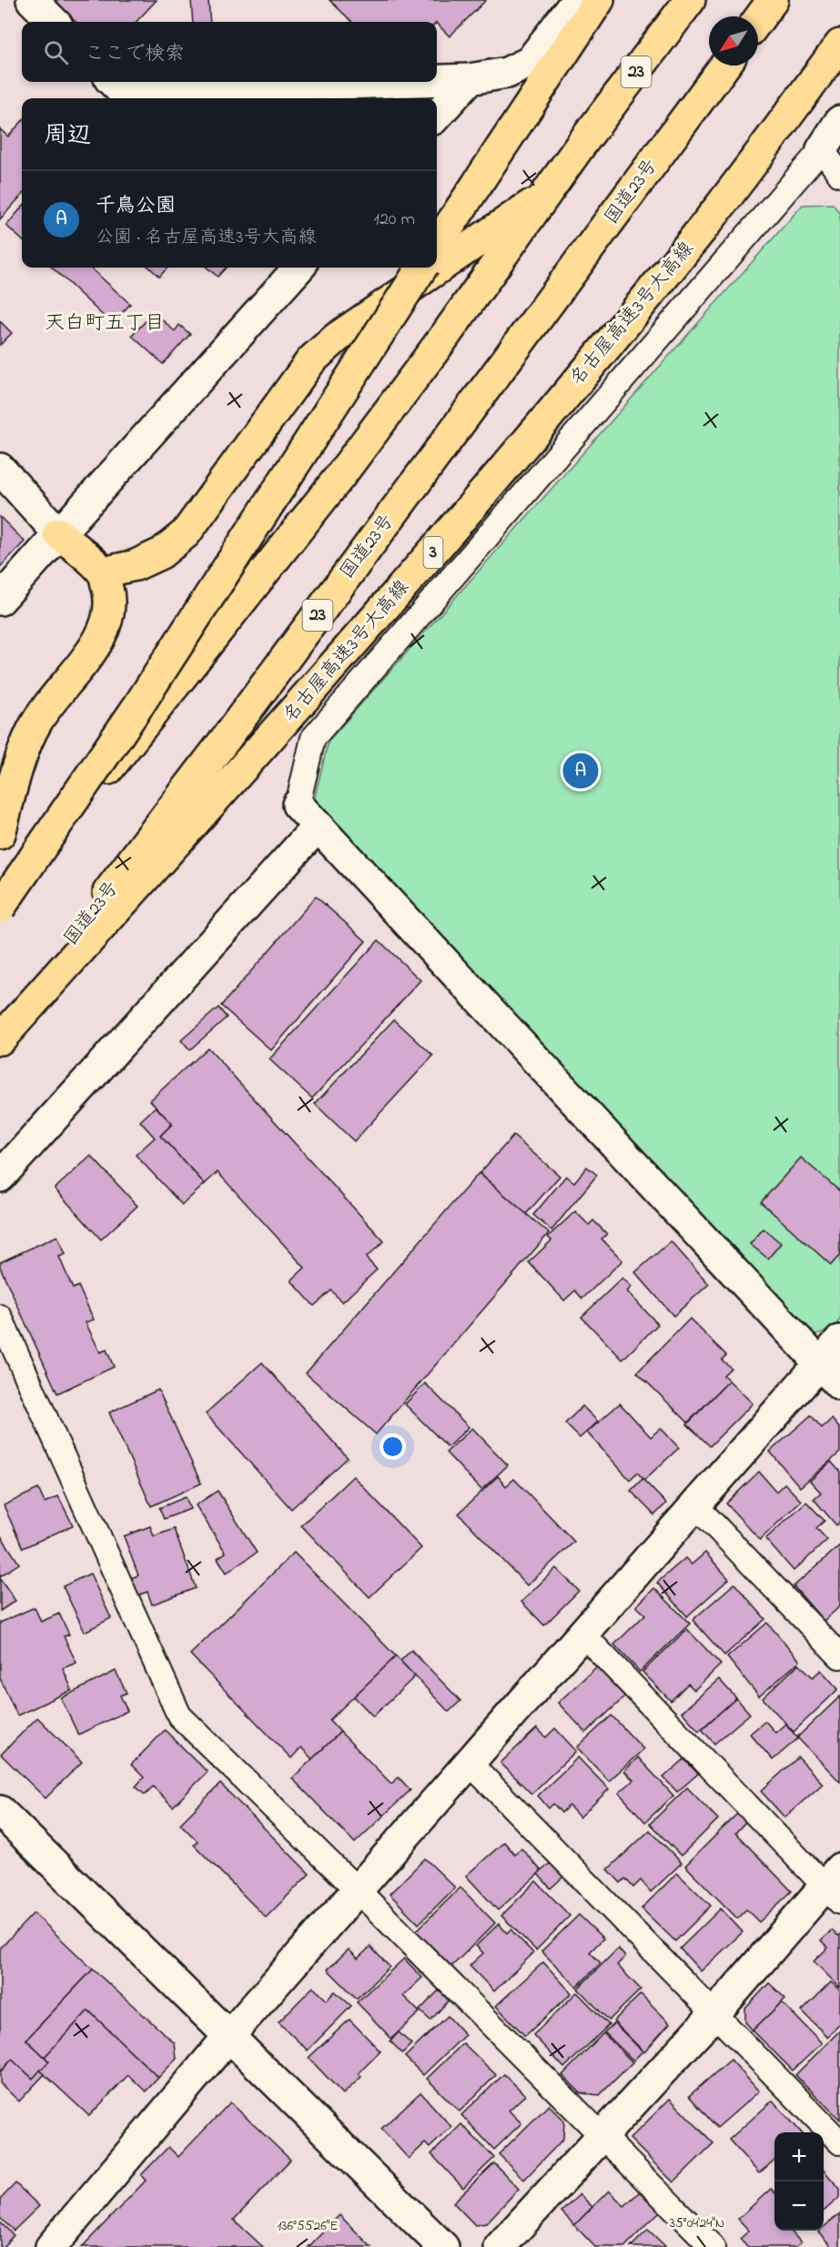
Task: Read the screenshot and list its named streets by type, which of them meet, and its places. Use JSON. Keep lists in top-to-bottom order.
{
  "streets": {
    "highway": [
      "23",
      "国道23号",
      "名古屋高速3号大高線",
      "3"
    ]
  },
  "districts": ["天白町五丁目"],
  "north": "bottom left",
  "page": {
    "search": "ここで検索",
    "heading": "周辺",
    "list": [
      {
        "mark": "A",
        "name": "千鳥公園",
        "note": "公園 · 名古屋高速3号大高線",
        "value": "120 m"
      }
    ],
    "pins": "A",
    "map_buttons": ["+", "−"]
  },
  "coordinates": ["35°04'24\"N", "136°55'26\"E"]
}
